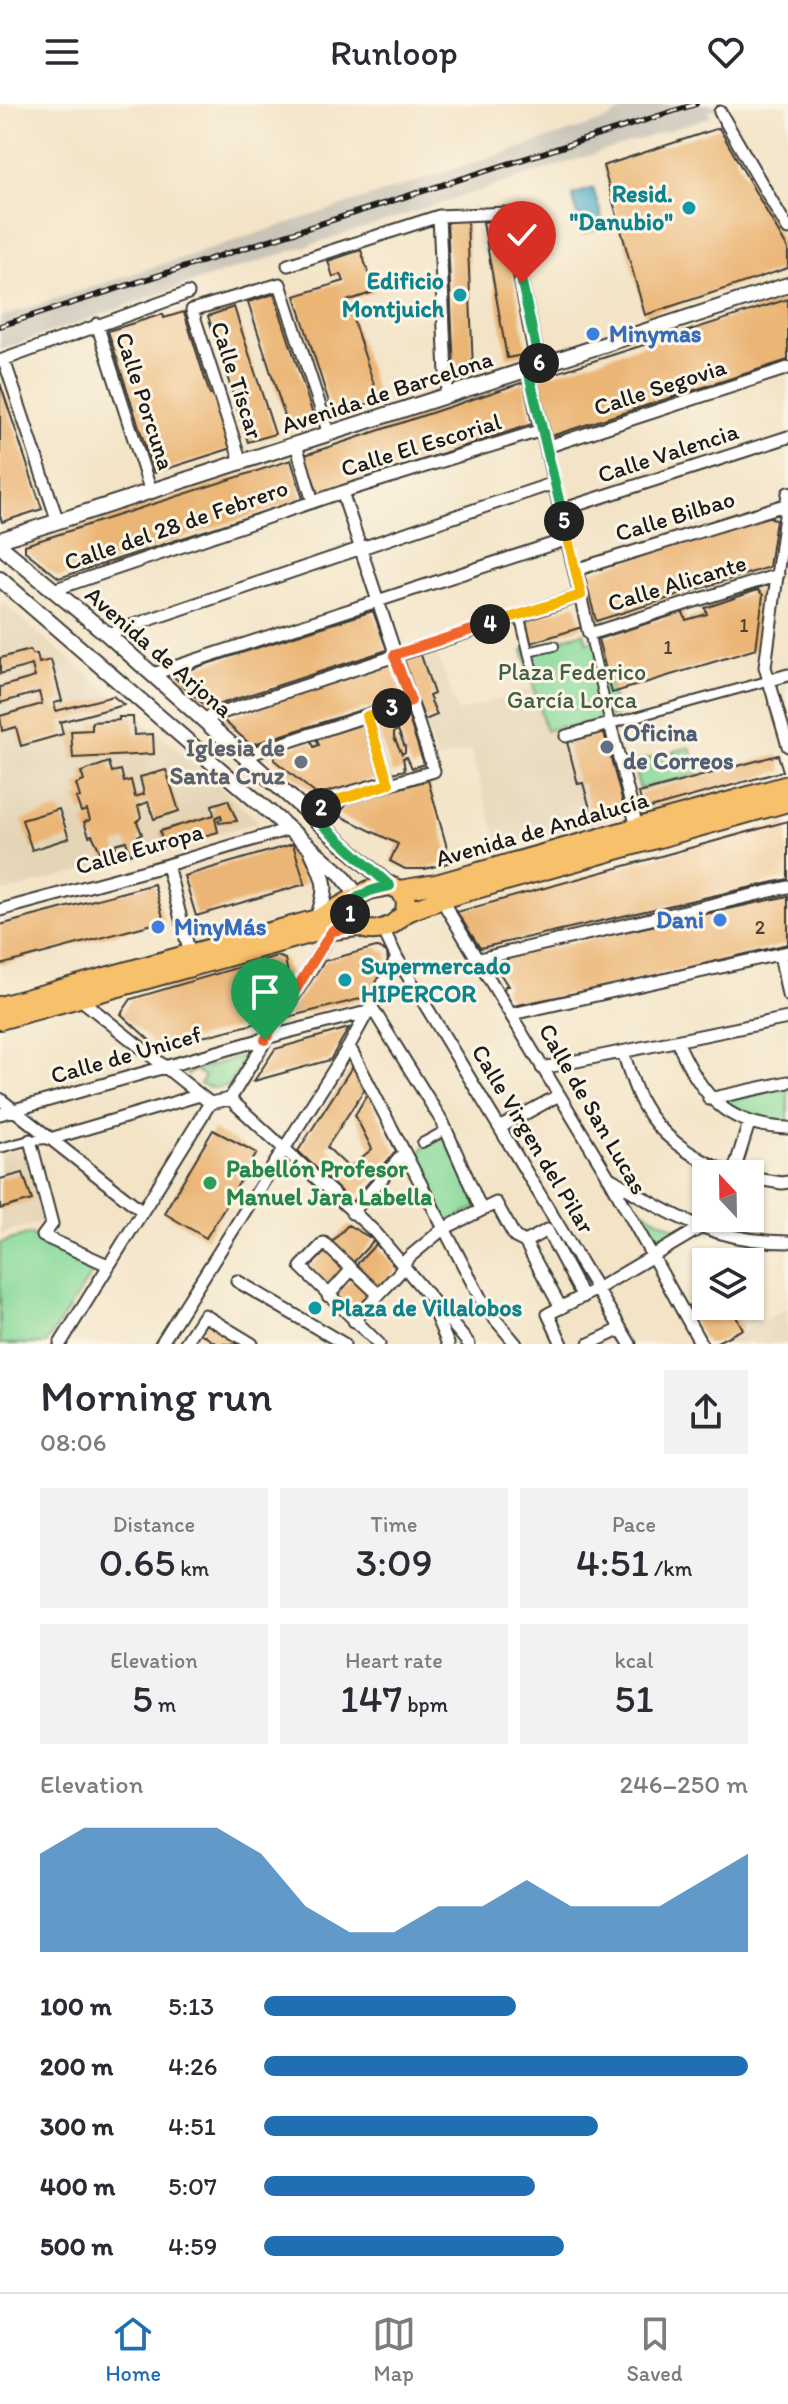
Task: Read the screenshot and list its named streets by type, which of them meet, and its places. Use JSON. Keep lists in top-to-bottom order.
{
  "streets": {
    "main road": ["Avenida de Andalucía"],
    "street": [
      "Calle Tíscar",
      "Calle Segovia",
      "Avenida de Barcelona",
      "Calle Porcuna",
      "Calle El Escorial",
      "Calle Valencia",
      "Calle Bilbao",
      "Calle del 28 de Febrero",
      "Calle Alicante",
      "Avenida de Arjona",
      "Calle Europa",
      "Calle de Unicef",
      "Calle de San Lucas",
      "Calle Virgen del Pilar"
    ]
  },
  "crossings": [
    ["Calle Tíscar", "Avenida de Barcelona"],
    ["Avenida de Barcelona", "Calle Porcuna"],
    ["Avenida de Barcelona", "Avenida de Arjona"],
    ["Calle El Escorial", "Calle del 28 de Febrero"],
    ["Calle del 28 de Febrero", "Avenida de Arjona"],
    ["Avenida de Arjona", "Avenida de Andalucía"],
    ["Avenida de Arjona", "Calle Europa"],
    ["Avenida de Arjona", "Calle Virgen del Pilar"],
    ["Avenida de Andalucía", "Calle de San Lucas"],
    ["Avenida de Andalucía", "Calle Virgen del Pilar"]
  ],
  "parks": ["Plaza Federico García Lorca"],
  "places": [
    "Resid. \"Danubio\"",
    "Edificio Montjuich",
    "Minymas",
    "Oficina de Correos",
    "Iglesia de Santa Cruz",
    "Dani",
    "MinyMás",
    "Supermercado HIPERCOR",
    "Pabellón Profesor Manuel Jara Labella",
    "Plaza de Villalobos"
  ],
  "house_numbers": ["1", "1", "2"],
  "north": "top",
  "page": {
    "header": "Runloop",
    "pins": [
      "6",
      "5",
      "4",
      "3",
      "2",
      "1"
    ],
    "heading": ["Morning run", "08:06"],
    "stats": [
      ["Distance", "0.65 km"],
      ["Time", "3:09"],
      ["Pace", "4:51 /km"],
      ["Elevation", "5 m"],
      ["Heart rate", "147 bpm"],
      ["kcal", "51"]
    ],
    "chart": ["Elevation", "246–250 m"],
    "list": [
      {
        "name": "100 m",
        "note": "5:13"
      },
      {
        "name": "200 m",
        "note": "4:26"
      },
      {
        "name": "300 m",
        "note": "4:51"
      },
      {
        "name": "400 m",
        "note": "5:07"
      },
      {
        "name": "500 m",
        "note": "4:59"
      }
    ],
    "tabs": ["Home", "Map", "Saved"]
  }
}
